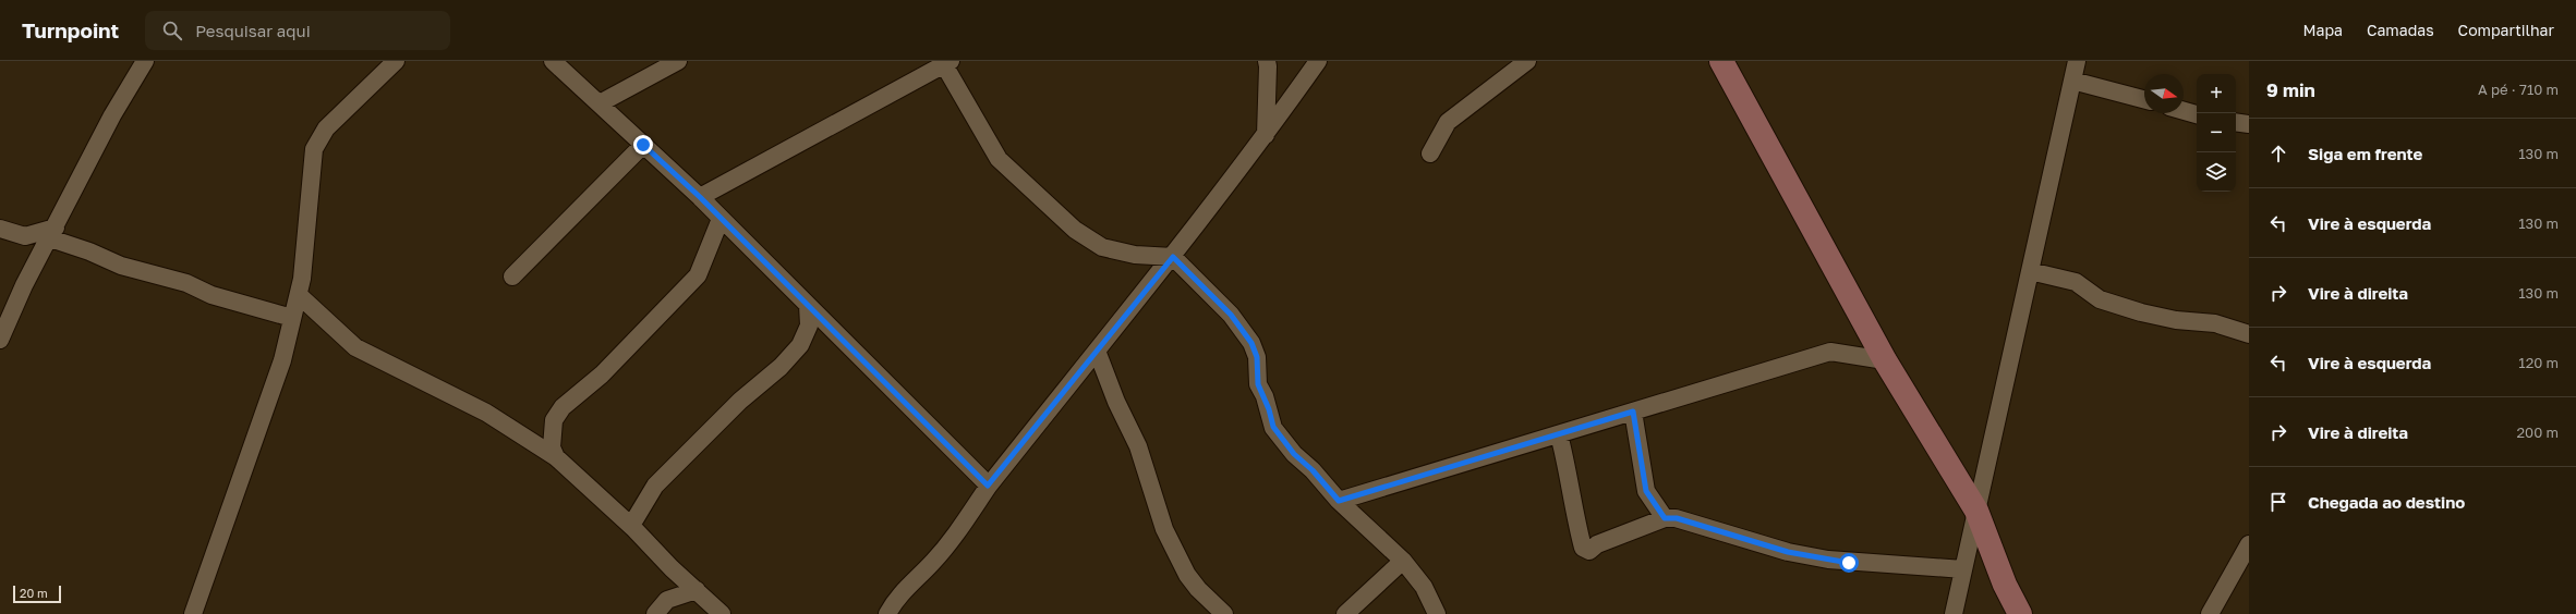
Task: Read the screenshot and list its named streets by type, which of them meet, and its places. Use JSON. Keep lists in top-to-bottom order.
{
  "scale_bar": "20 m",
  "north": "right",
  "page": {
    "header": "Turnpoint",
    "search": "Pesquisar aqui",
    "nav": ["Mapa", "Camadas", "Compartilhar"],
    "heading": ["9 min", "A pé · 710 m"],
    "map_buttons": ["+", "−"],
    "list": [
      ["Siga em frente", "130 m"],
      ["Vire à esquerda", "130 m"],
      ["Vire à direita", "130 m"],
      ["Vire à esquerda", "120 m"],
      ["Vire à direita", "200 m"],
      "Chegada ao destino"
    ],
    "scale": "20 m"
  }
}
